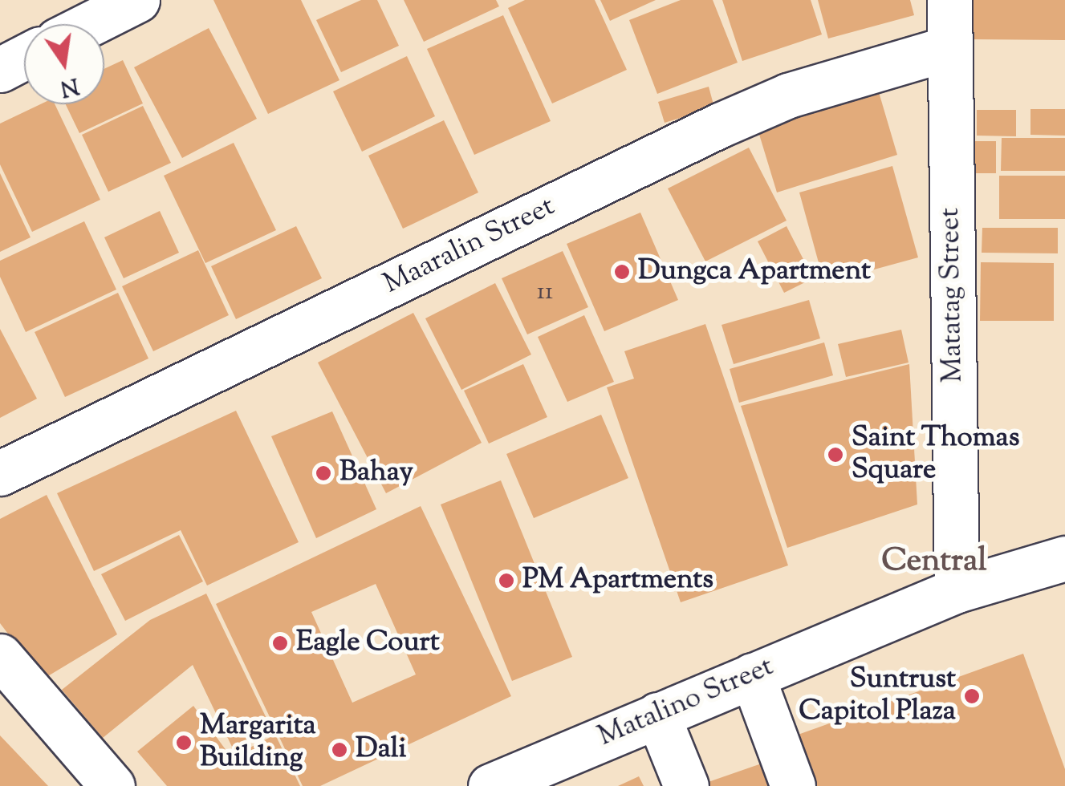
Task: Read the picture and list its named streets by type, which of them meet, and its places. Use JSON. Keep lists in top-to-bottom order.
{
  "streets": {
    "street": ["Maaralin Street", "Matatag Street", "Matalino Street"]
  },
  "crossings": [
    ["Maaralin Street", "Matatag Street"],
    ["Matatag Street", "Matalino Street"]
  ],
  "districts": ["Central"],
  "places": [
    "Dungca Apartment",
    "Saint Thomas Square",
    "Bahay",
    "PM Apartments",
    "Eagle Court",
    "Suntrust Capitol Plaza",
    "Margarita Building",
    "Dali"
  ],
  "house_numbers": ["11"],
  "north": "bottom"
}
